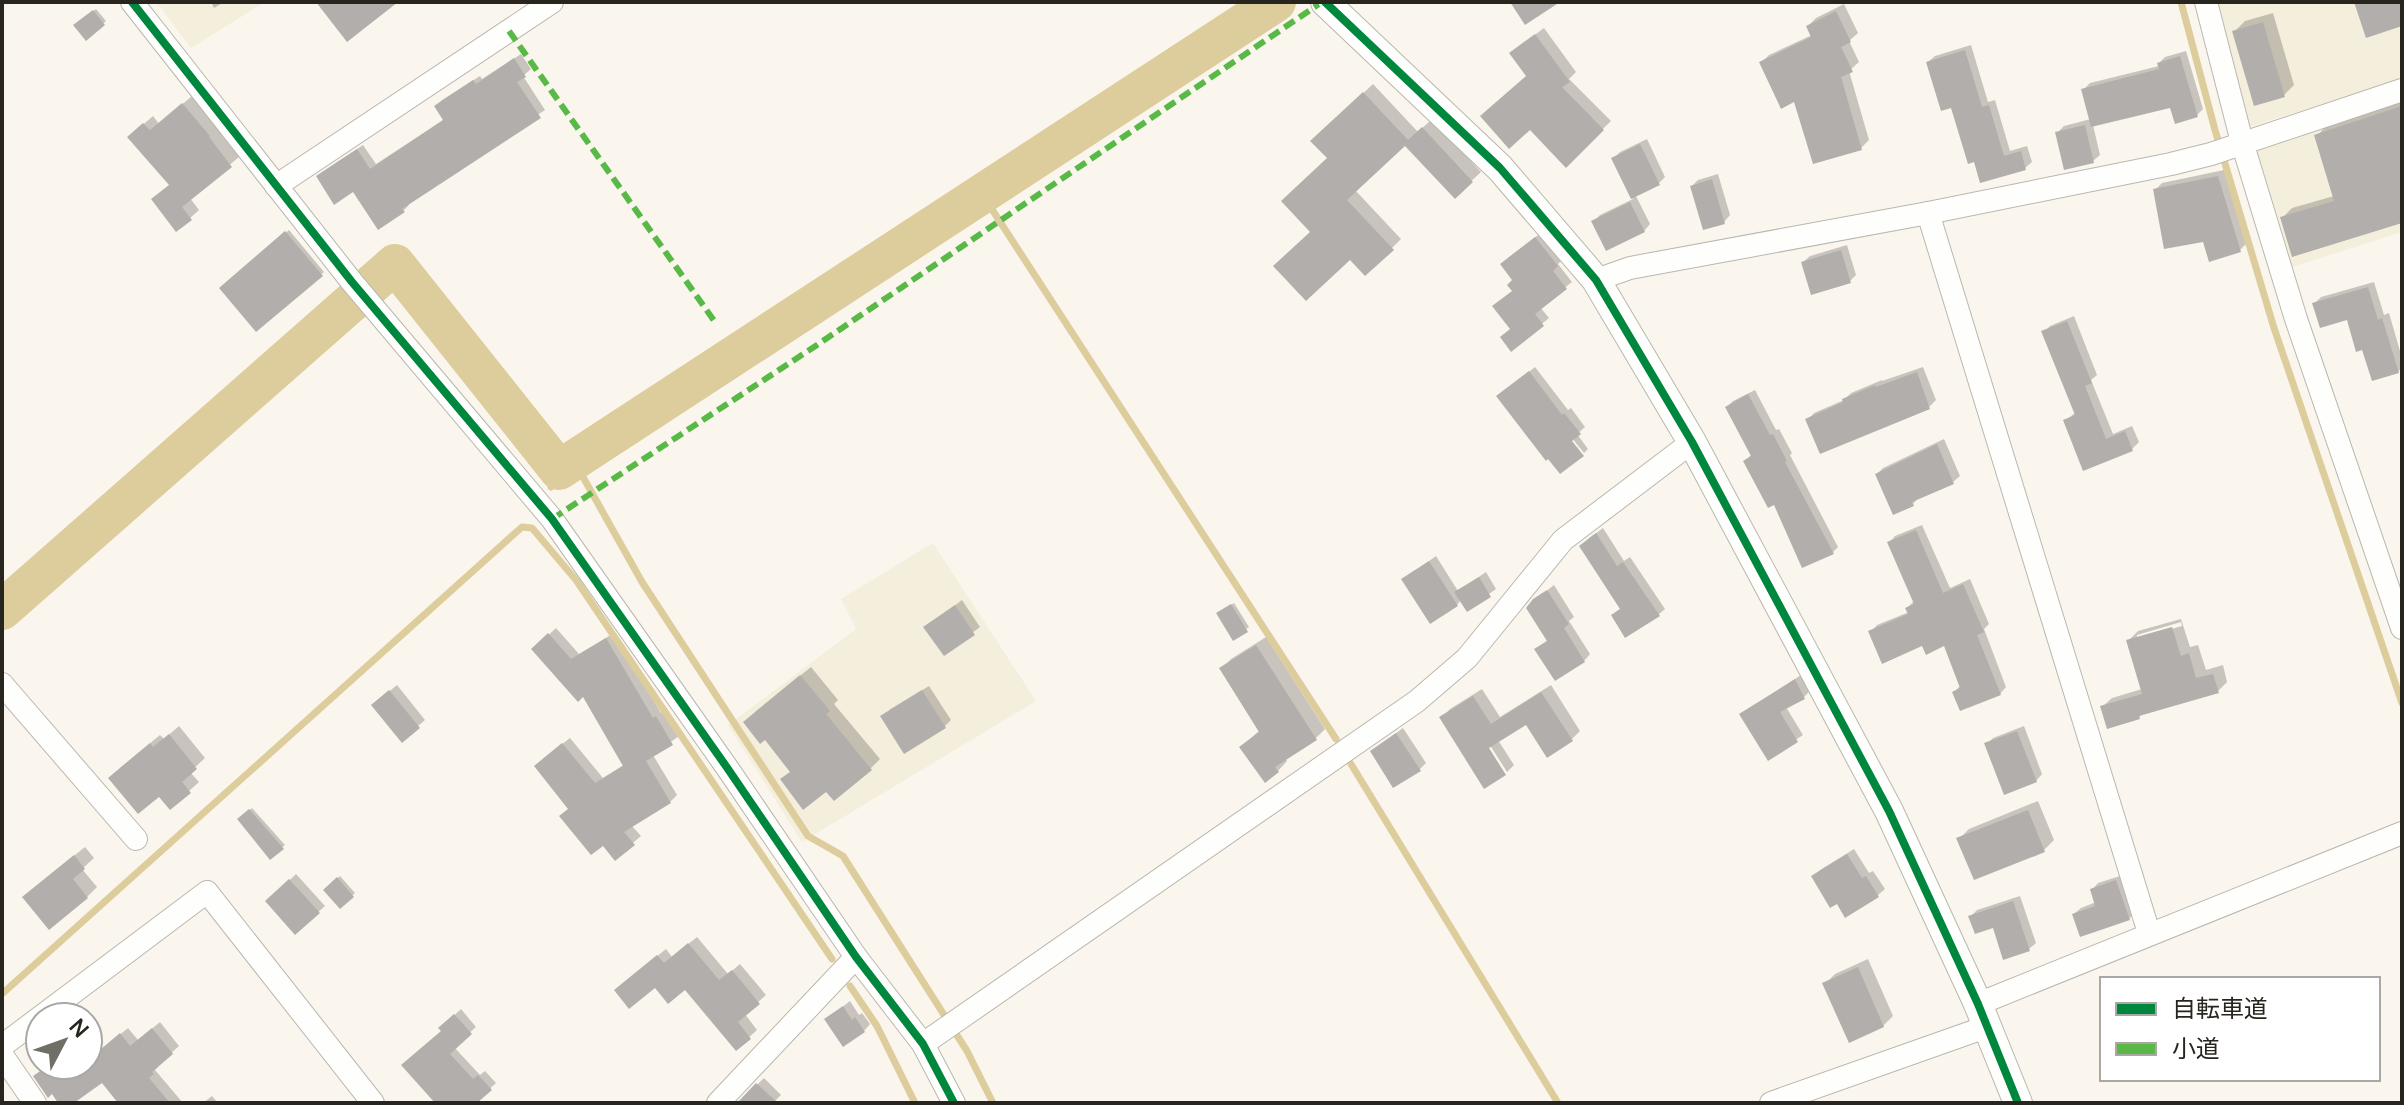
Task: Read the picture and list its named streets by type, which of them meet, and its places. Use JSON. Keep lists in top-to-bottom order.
{
  "legend": ["自転車道", "小道"],
  "north": "top right"
}
